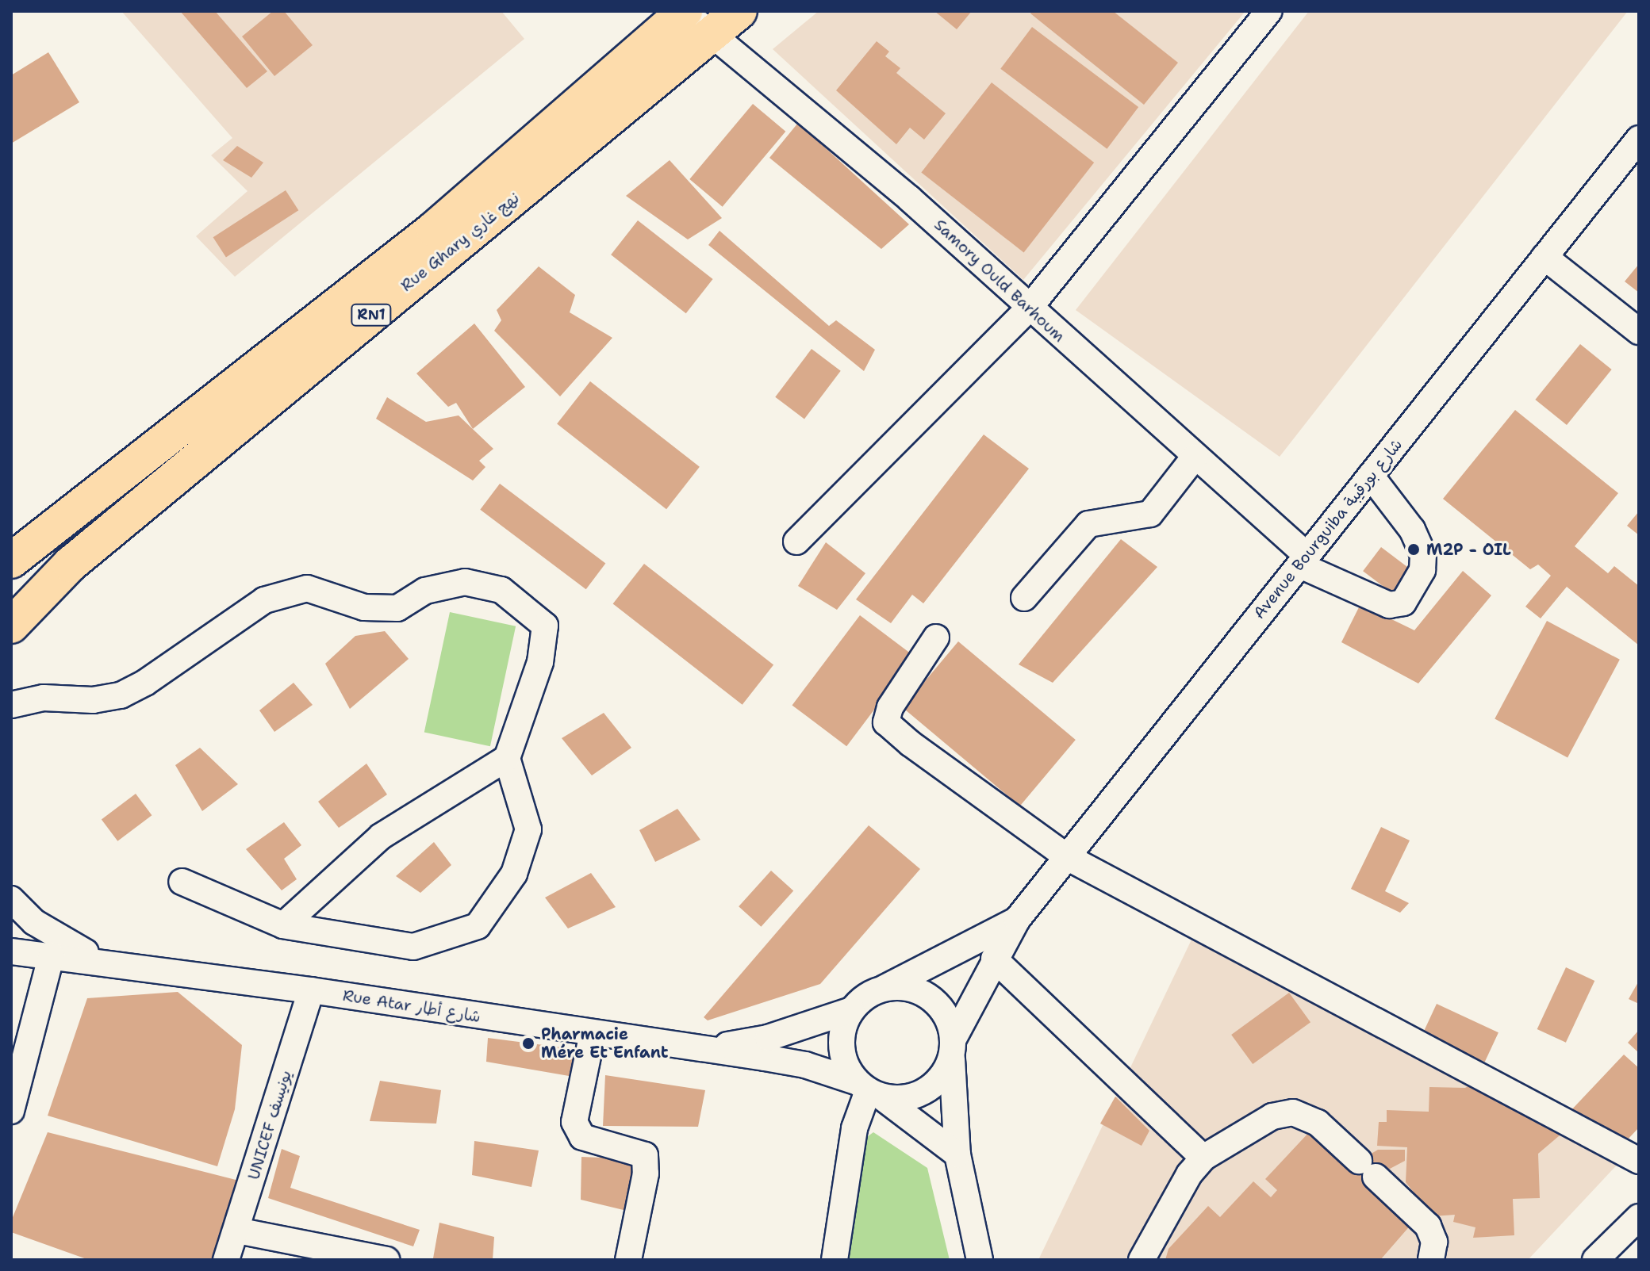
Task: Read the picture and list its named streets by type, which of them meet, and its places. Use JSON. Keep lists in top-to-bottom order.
{
  "streets": {
    "highway": ["Rue Ghary نهج غاري", "RN1"],
    "street": [
      "Samory Ould Barhoum",
      "Avenue Bourguiba شارع بورقيبة",
      "Rue Atar شارع أطار",
      "UNICEF يونيسف"
    ]
  },
  "crossings": [
    ["Rue Ghary نهج غاري", "Samory Ould Barhoum"],
    ["Samory Ould Barhoum", "Avenue Bourguiba شارع بورقيبة"],
    ["Avenue Bourguiba شارع بورقيبة", "Rue Atar شارع أطار"],
    ["Rue Atar شارع أطار", "UNICEF يونيسف"]
  ],
  "places": ["M2P - OIL", "Pharmacie Mére Et Enfant"]
}
